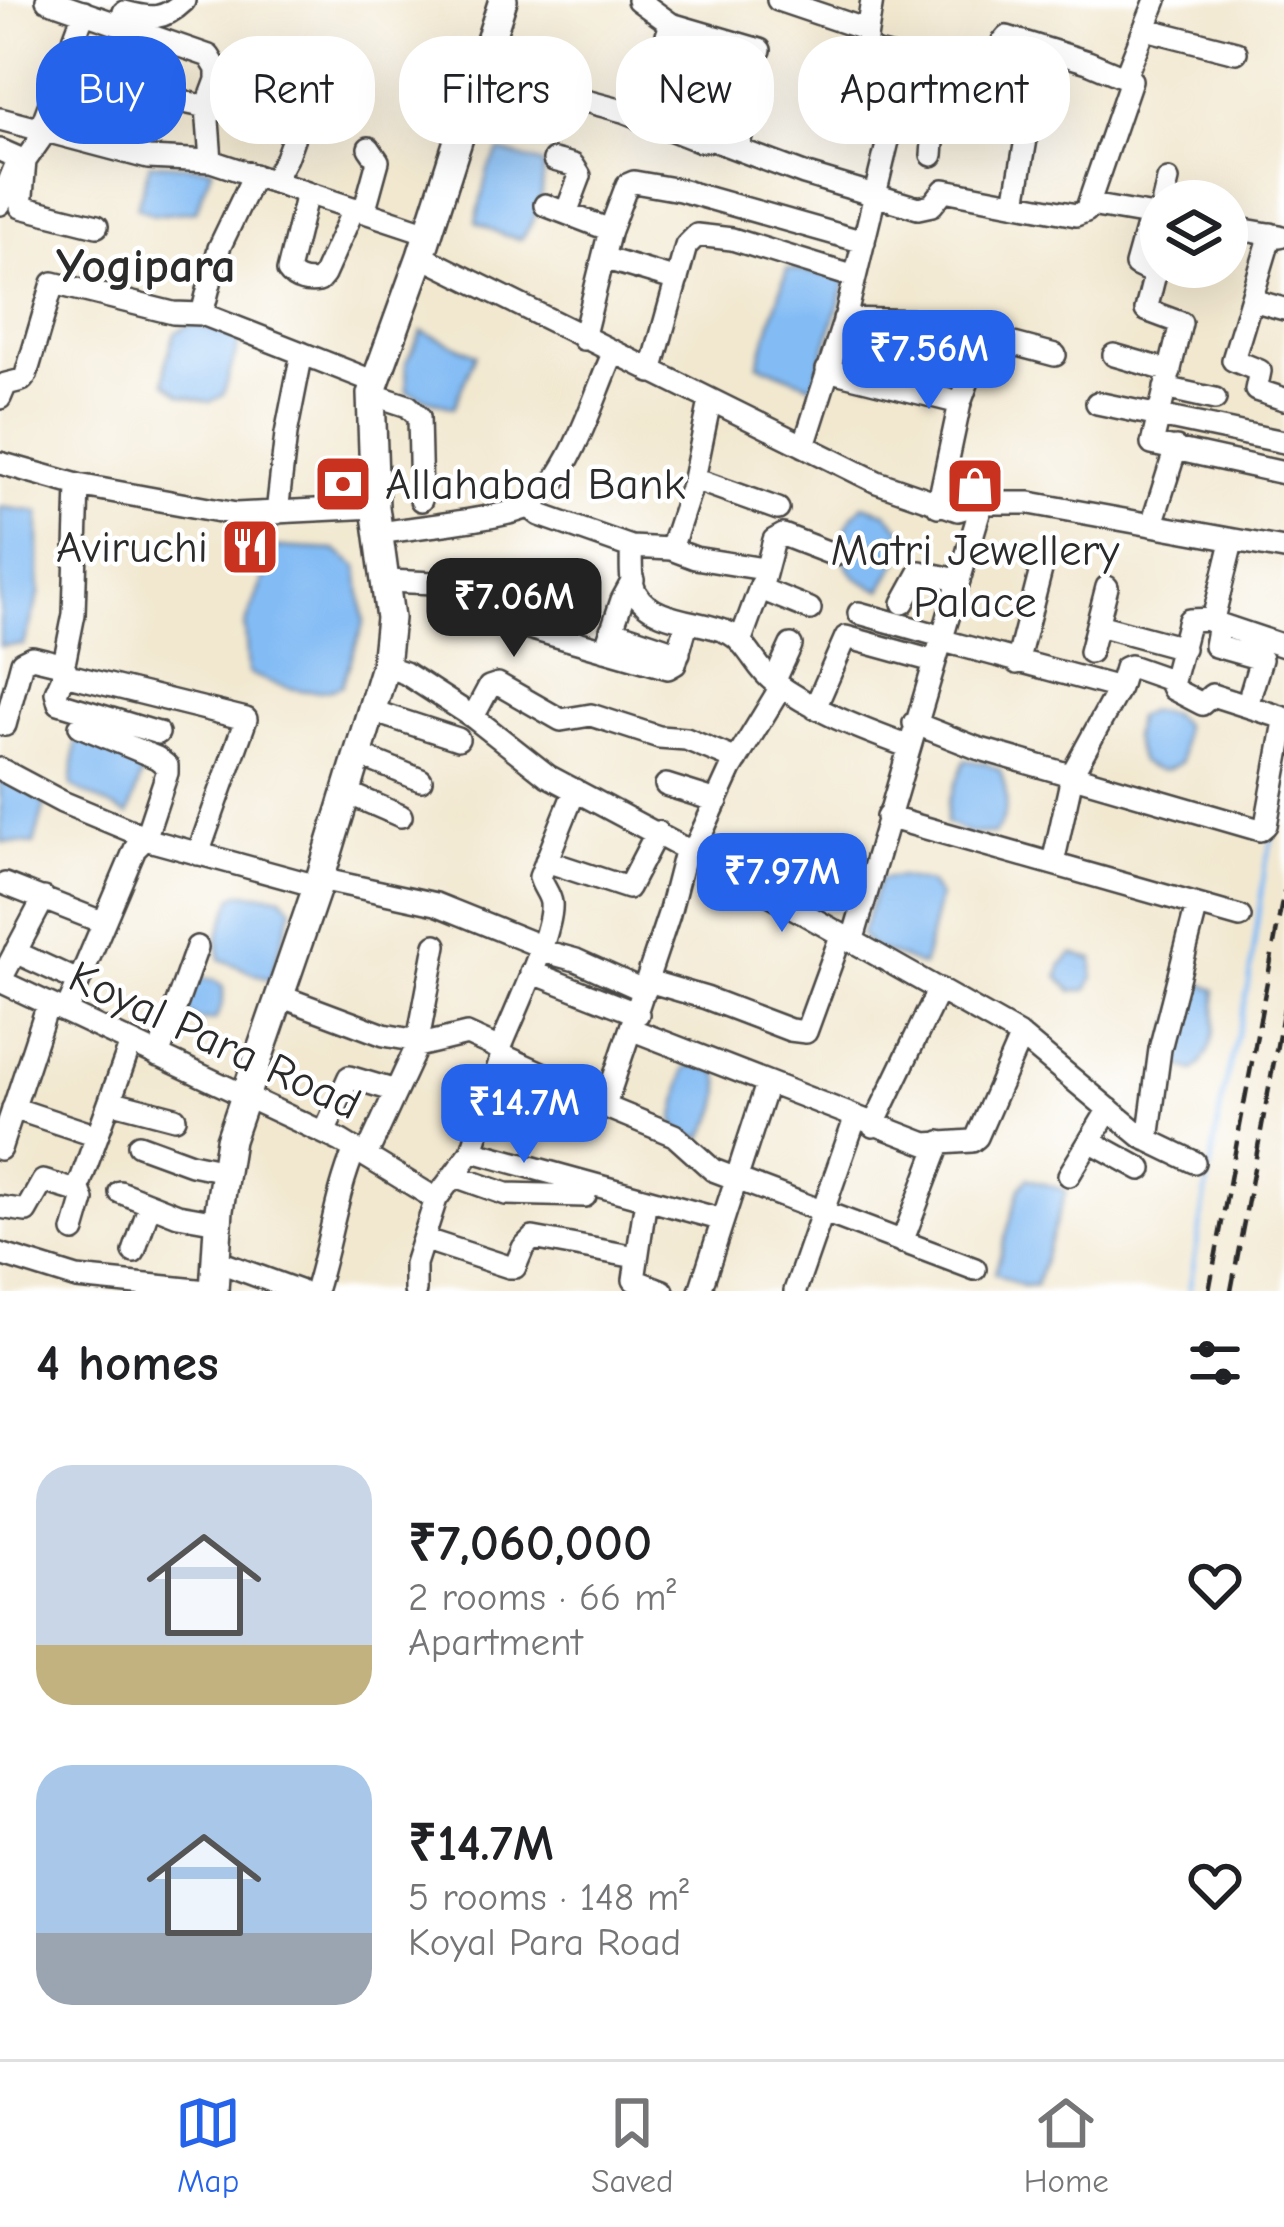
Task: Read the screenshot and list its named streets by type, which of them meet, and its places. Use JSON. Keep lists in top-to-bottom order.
{
  "streets": {
    "street": ["Koyal Para Road"]
  },
  "districts": ["Yogipara"],
  "places": {
    "bank": ["Allahabad Bank"],
    "shop": ["Matri Jewellery Palace"],
    "restaurant": ["Aviruchi"]
  },
  "page": {
    "chip": [
      "Buy",
      "Rent",
      "Filters",
      "New",
      "Apartment"
    ],
    "price": [
      "₹7.56M",
      "₹7.06M",
      "₹7.97M",
      "₹14.7M"
    ],
    "heading": "4 homes",
    "list": [
      {
        "name": "₹7,060,000",
        "note": "2 rooms · 66 m² · Apartment"
      },
      {
        "name": "₹14.7M",
        "note": "5 rooms · 148 m² · Koyal Para Road"
      }
    ],
    "tabs": ["Map", "Saved", "Home"]
  }
}
